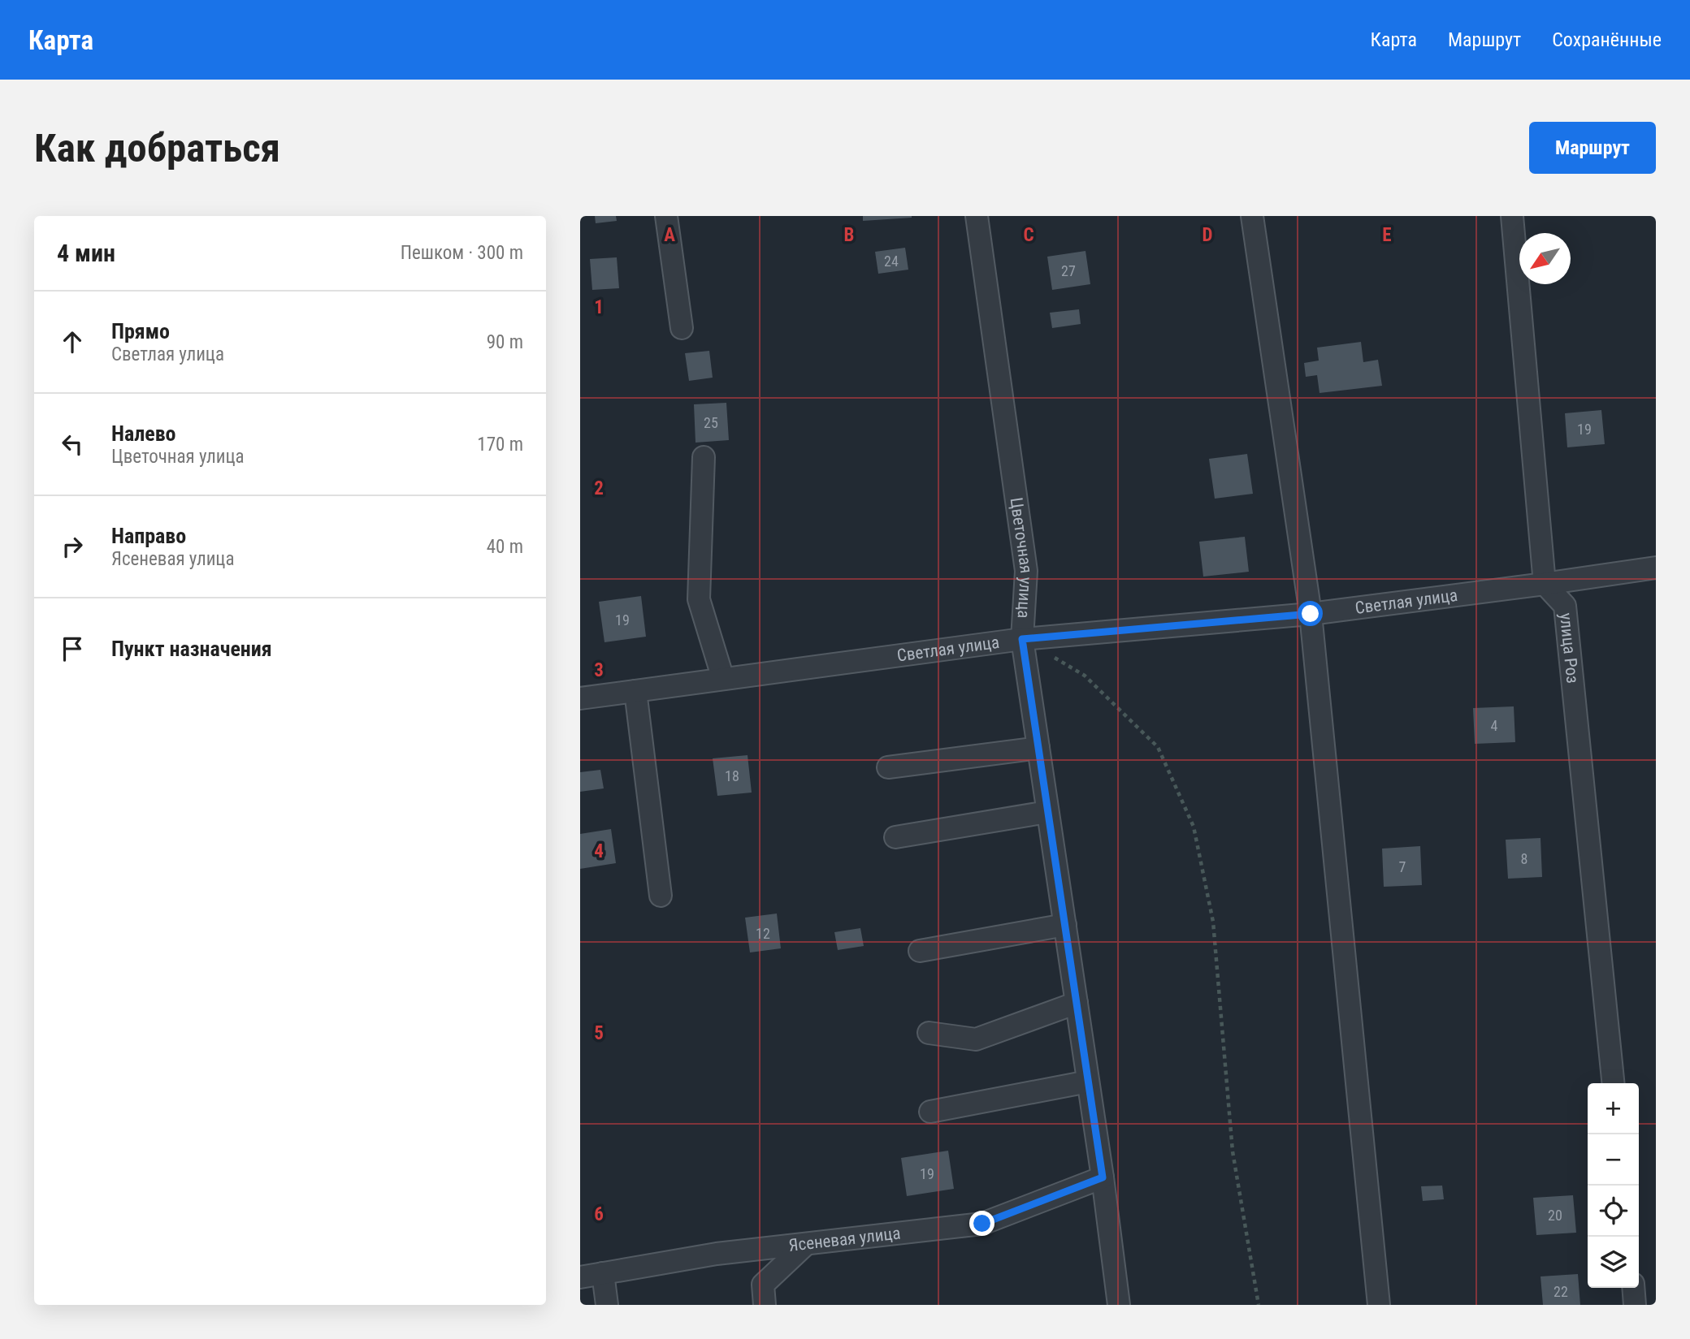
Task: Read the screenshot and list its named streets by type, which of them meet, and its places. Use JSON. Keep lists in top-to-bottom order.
{
  "streets": {
    "street": [
      "Цветочная улица",
      "Светлая улица",
      "улица Роз",
      "Ясеневая улица"
    ]
  },
  "crossings": [
    ["Цветочная улица", "Светлая улица"],
    ["Цветочная улица", "Ясеневая улица"],
    ["Светлая улица", "улица Роз"]
  ],
  "house_numbers": [
    "24",
    "27",
    "25",
    "19",
    "19",
    "4",
    "18",
    "8",
    "7",
    "12",
    "19",
    "20",
    "22"
  ],
  "north": "bottom left",
  "page": {
    "header": "Карта",
    "nav": ["Карта", "Маршрут", "Сохранённые"],
    "buttons": "Маршрут",
    "title": "Как добраться",
    "heading": ["4 мин", "Пешком · 300 m"],
    "list": [
      ["Прямо", "Светлая улица", "90 m"],
      ["Налево", "Цветочная улица", "170 m"],
      ["Направо", "Ясеневая улица", "40 m"],
      "Пункт назначения"
    ],
    "map_buttons": ["+", "−"]
  },
  "grid": {
    "columns": [
      "A",
      "B",
      "C",
      "D",
      "E"
    ],
    "rows": [
      "1",
      "2",
      "3",
      "4",
      "5",
      "6"
    ]
  }
}
